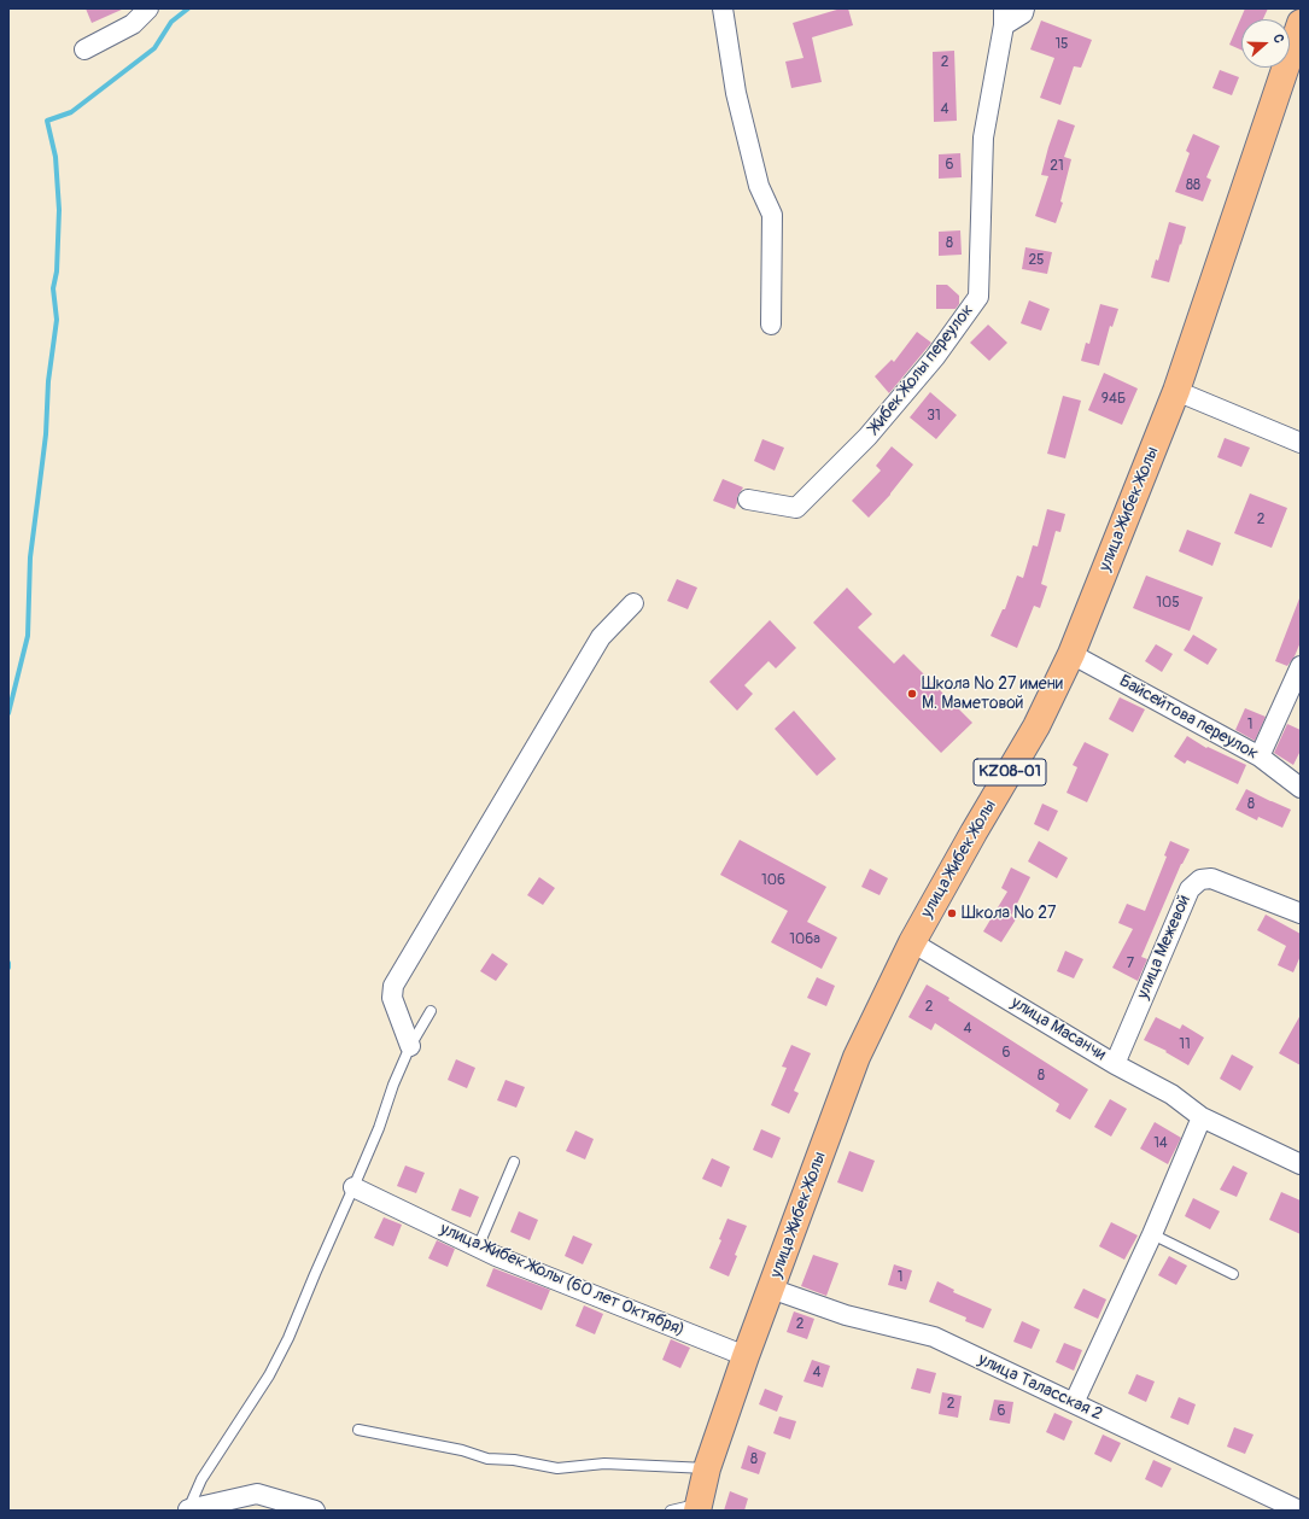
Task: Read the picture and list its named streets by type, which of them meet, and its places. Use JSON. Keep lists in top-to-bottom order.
{
  "streets": {
    "main road": ["улица Жибек Жолы", "KZ08-01"],
    "street": [
      "Жибек Жолы переулок",
      "Байсейтова переулок",
      "улица Межевой",
      "улица Масанчи",
      "улица Жибек Жолы (60 лет Октября)",
      "улица Таласская 2"
    ]
  },
  "crossings": [
    ["улица Жибек Жолы", "Байсейтова переулок"],
    ["улица Жибек Жолы", "улица Масанчи"],
    ["улица Жибек Жолы", "улица Жибек Жолы (60 лет Октября)"],
    ["улица Жибек Жолы", "улица Таласская 2"],
    ["улица Межевой", "улица Масанчи"]
  ],
  "places": ["Школа № 27 имени М. Маметовой", "Школа № 27"],
  "house_numbers": [
    "15",
    "2",
    "4",
    "6",
    "21",
    "88",
    "8",
    "25",
    "94Б",
    "31",
    "2",
    "105",
    "1",
    "8",
    "106",
    "106а",
    "7",
    "2",
    "4",
    "11",
    "6",
    "8",
    "14",
    "1",
    "2",
    "4",
    "2",
    "6",
    "8"
  ],
  "north": "right"
}
